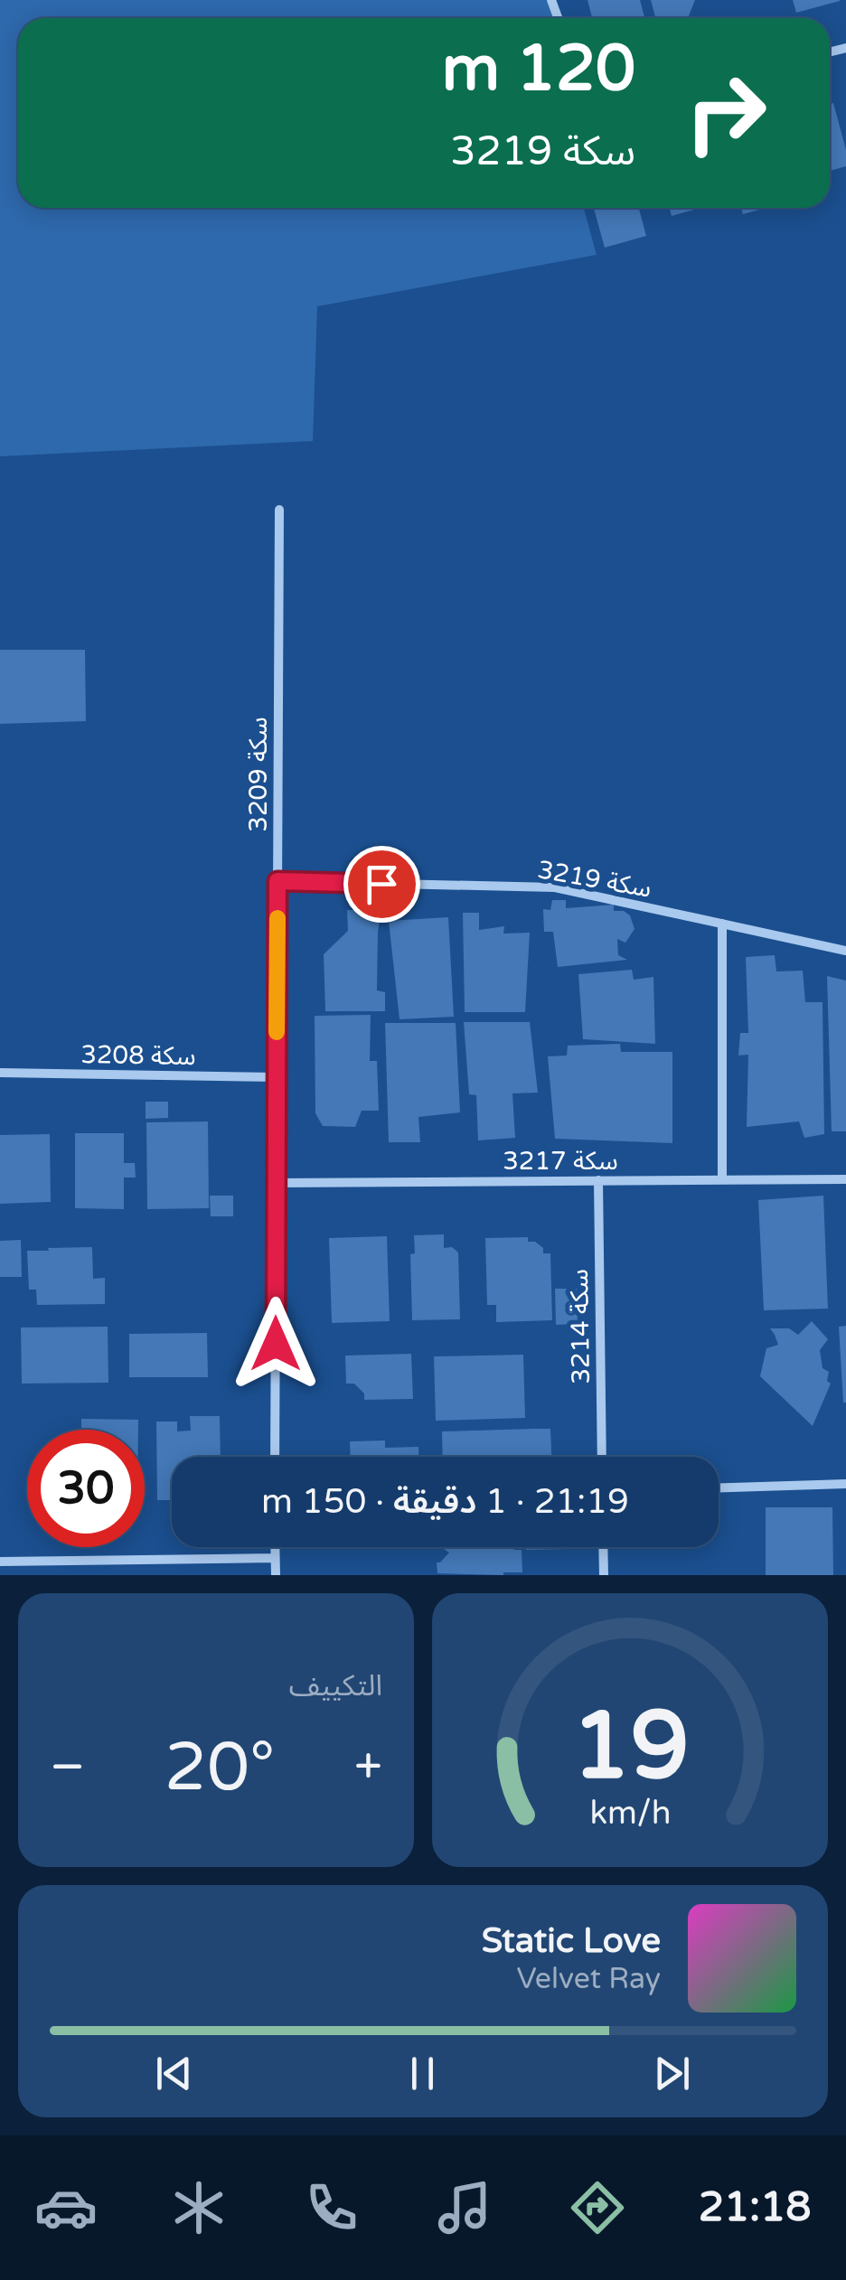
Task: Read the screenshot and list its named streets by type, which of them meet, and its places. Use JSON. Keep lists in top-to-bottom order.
{
  "streets": {
    "street": [
      "سكة 3209",
      "سكة 3219",
      "سكة 3208",
      "سكة 3217",
      "سكة 3214"
    ]
  },
  "crossings": [
    ["سكة 3209", "سكة 3219"],
    ["سكة 3209", "سكة 3208"],
    ["سكة 3209", "سكة 3217"],
    ["سكة 3217", "سكة 3214"]
  ],
  "page": {
    "turn": ["120 m", "سكة 3219"],
    "limit": "30",
    "trip": "21:19 · 1 دقيقة · 150 m",
    "tile": "التكييف",
    "heat": ["−", "20°", "+"],
    "song": ["Static Love", "Velvet Ray"],
    "tabs": "21:18",
    "gauge": ["19", "km/h"]
  }
}
